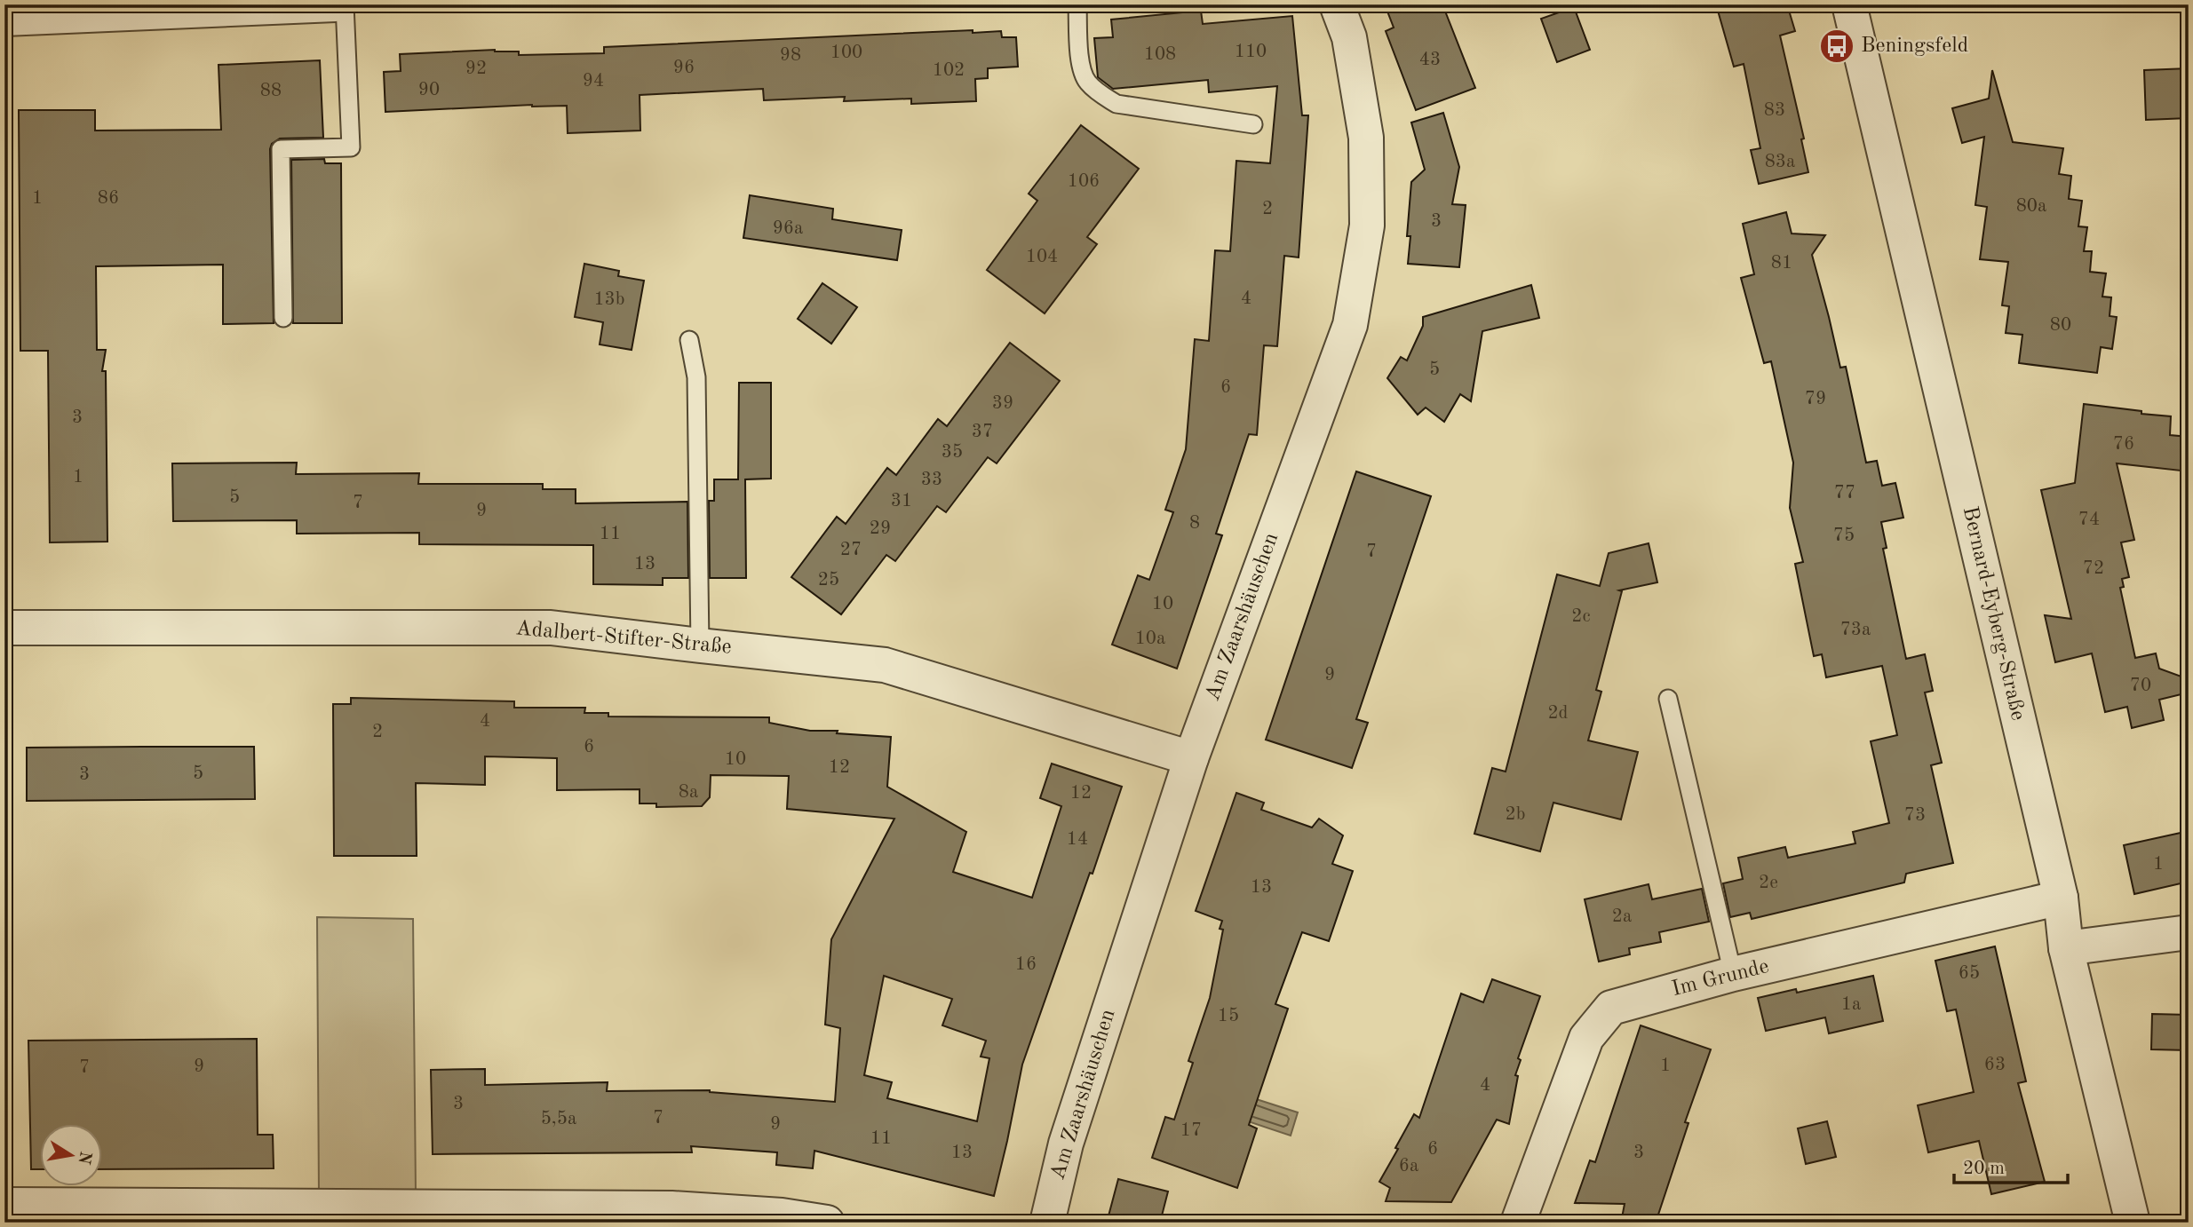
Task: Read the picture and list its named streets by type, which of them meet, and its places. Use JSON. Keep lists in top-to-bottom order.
{
  "streets": {
    "street": [
      "Bernard-Eyberg-Straße",
      "Am Zaarshäuschen",
      "Adalbert-Stifter-Straße",
      "Im Grunde"
    ]
  },
  "crossings": [
    ["Bernard-Eyberg-Straße", "Im Grunde"],
    ["Am Zaarshäuschen", "Adalbert-Stifter-Straße"]
  ],
  "places": {
    "bus stop": ["Beningsfeld"]
  },
  "house_numbers": [
    "110",
    "100",
    "108",
    "98",
    "43",
    "96",
    "92",
    "102",
    "94",
    "90",
    "88",
    "83",
    "83a",
    "106",
    "1",
    "86",
    "80a",
    "2",
    "3",
    "96a",
    "104",
    "81",
    "4",
    "13b",
    "80",
    "5",
    "6",
    "79",
    "39",
    "3",
    "37",
    "76",
    "35",
    "1",
    "33",
    "77",
    "5",
    "31",
    "7",
    "9",
    "74",
    "8",
    "29",
    "11",
    "75",
    "27",
    "7",
    "13",
    "72",
    "25",
    "10",
    "2c",
    "73a",
    "10a",
    "9",
    "70",
    "2d",
    "4",
    "2",
    "6",
    "10",
    "12",
    "5",
    "3",
    "8a",
    "12",
    "2b",
    "73",
    "14",
    "1",
    "2e",
    "13",
    "2a",
    "16",
    "65",
    "1a",
    "15",
    "63",
    "1",
    "9",
    "7",
    "4",
    "3",
    "7",
    "5,5a",
    "9",
    "17",
    "11",
    "6",
    "13",
    "3",
    "6a"
  ],
  "scale_bar": "20 m",
  "north": "right"
}
